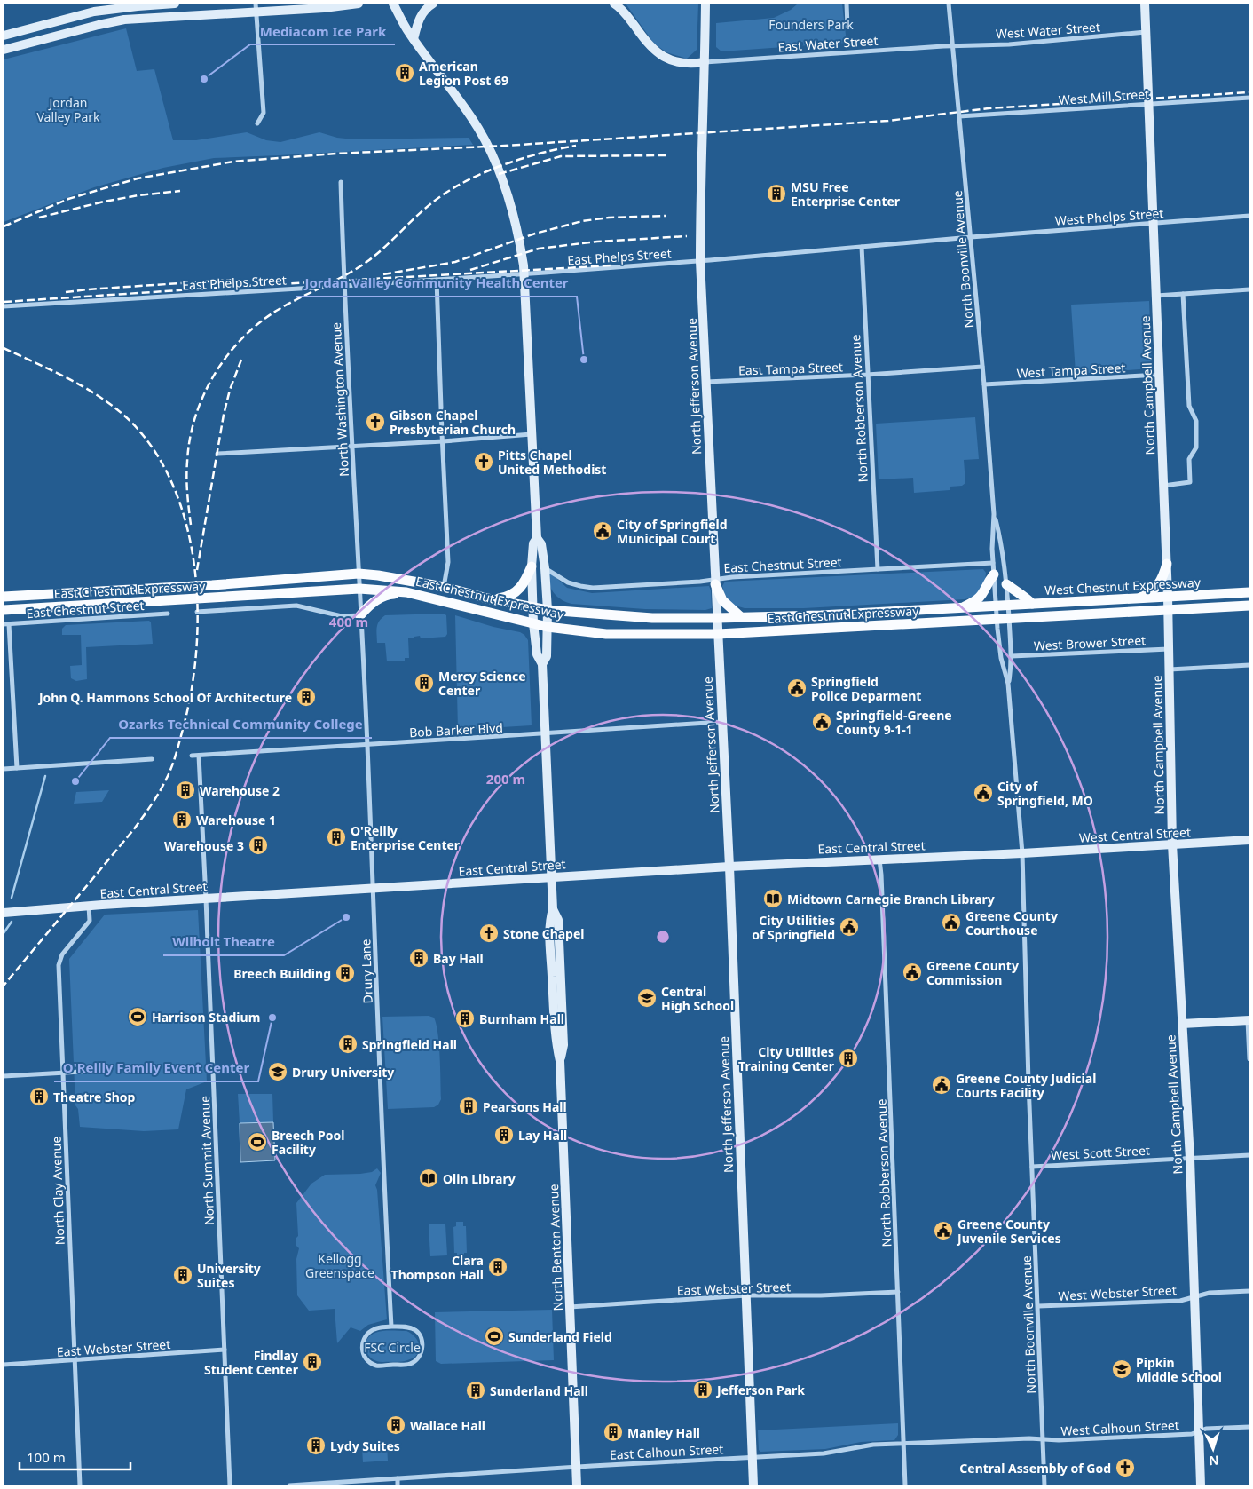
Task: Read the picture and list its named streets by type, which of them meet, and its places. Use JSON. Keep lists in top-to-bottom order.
{
  "streets": {
    "main road": [
      "North Campbell Avenue",
      "North Jefferson Avenue",
      "West Chestnut Expressway",
      "East Chestnut Expressway",
      "West Central Street",
      "East Central Street",
      "North Benton Avenue"
    ],
    "street": [
      "West Water Street",
      "East Water Street",
      "West Mill Street",
      "West Phelps Street",
      "East Phelps Street",
      "North Boonville Avenue",
      "East Tampa Street",
      "West Tampa Street",
      "North Washington Avenue",
      "North Robberson Avenue",
      "East Chestnut Street",
      "West Brower Street",
      "Bob Barker Blvd",
      "Drury Lane",
      "West Scott Street",
      "North Summit Avenue",
      "North Clay Avenue",
      "East Webster Street",
      "West Webster Street",
      "West Calhoun Street",
      "East Calhoun Street"
    ]
  },
  "crossings": [
    ["West Water Street", "East Water Street"],
    ["West Water Street", "North Boonville Avenue"],
    ["West Water Street", "North Campbell Avenue"],
    ["East Water Street", "North Boonville Avenue"],
    ["East Water Street", "North Jefferson Avenue"],
    ["West Mill Street", "North Boonville Avenue"],
    ["West Mill Street", "North Campbell Avenue"],
    ["West Phelps Street", "East Phelps Street"],
    ["West Phelps Street", "North Boonville Avenue"],
    ["West Phelps Street", "North Campbell Avenue"],
    ["East Phelps Street", "North Boonville Avenue"],
    ["East Phelps Street", "North Jefferson Avenue"],
    ["East Phelps Street", "North Washington Avenue"],
    ["East Phelps Street", "North Robberson Avenue"],
    ["North Boonville Avenue", "East Tampa Street"],
    ["North Boonville Avenue", "West Tampa Street"],
    ["North Boonville Avenue", "East Chestnut Street"],
    ["North Boonville Avenue", "West Chestnut Expressway"],
    ["North Boonville Avenue", "East Chestnut Expressway"],
    ["North Boonville Avenue", "West Brower Street"],
    ["North Boonville Avenue", "West Central Street"],
    ["North Boonville Avenue", "East Central Street"],
    ["North Boonville Avenue", "West Scott Street"],
    ["North Boonville Avenue", "West Webster Street"],
    ["North Boonville Avenue", "West Calhoun Street"],
    ["North Boonville Avenue", "East Calhoun Street"],
    ["East Tampa Street", "North Jefferson Avenue"],
    ["East Tampa Street", "North Robberson Avenue"],
    ["West Tampa Street", "North Campbell Avenue"],
    ["North Campbell Avenue", "West Chestnut Expressway"],
    ["North Campbell Avenue", "West Brower Street"],
    ["North Campbell Avenue", "West Central Street"],
    ["North Campbell Avenue", "West Scott Street"],
    ["North Campbell Avenue", "West Webster Street"],
    ["North Campbell Avenue", "West Calhoun Street"],
    ["North Jefferson Avenue", "East Chestnut Street"],
    ["North Jefferson Avenue", "East Chestnut Expressway"],
    ["North Jefferson Avenue", "Bob Barker Blvd"],
    ["North Jefferson Avenue", "East Central Street"],
    ["North Jefferson Avenue", "East Webster Street"],
    ["North Jefferson Avenue", "East Calhoun Street"],
    ["North Washington Avenue", "East Chestnut Expressway"],
    ["North Washington Avenue", "Drury Lane"],
    ["North Robberson Avenue", "East Chestnut Street"],
    ["North Robberson Avenue", "East Central Street"],
    ["North Robberson Avenue", "East Webster Street"],
    ["North Robberson Avenue", "East Calhoun Street"],
    ["East Chestnut Street", "North Benton Avenue"],
    ["West Chestnut Expressway", "East Chestnut Expressway"],
    ["East Chestnut Expressway", "North Benton Avenue"],
    ["Bob Barker Blvd", "Drury Lane"],
    ["Bob Barker Blvd", "North Summit Avenue"],
    ["Bob Barker Blvd", "North Benton Avenue"],
    ["West Central Street", "East Central Street"],
    ["East Central Street", "Drury Lane"],
    ["East Central Street", "North Summit Avenue"],
    ["East Central Street", "North Clay Avenue"],
    ["East Central Street", "North Benton Avenue"],
    ["North Summit Avenue", "East Webster Street"],
    ["North Clay Avenue", "East Webster Street"],
    ["North Benton Avenue", "East Webster Street"],
    ["North Benton Avenue", "East Calhoun Street"],
    ["West Calhoun Street", "East Calhoun Street"]
  ],
  "parks": [
    "Founders Park",
    "Jordan Valley Park",
    "Kellogg Greenspace",
    "FSC Circle"
  ],
  "places": {
    "building": [
      "American Legion Post 69",
      "MSU Free Enterprise Center",
      "Mercy Science Center",
      "John Q. Hammons School Of Architecture",
      "Warehouse 2",
      "Warehouse 1",
      "O'Reilly Enterprise Center",
      "Warehouse 3",
      "Bay Hall",
      "Breech Building",
      "Burnham Hall",
      "Springfield Hall",
      "City Utilities Training Center",
      "Theatre Shop",
      "Pearsons Hall",
      "Lay Hall",
      "Clara Thompson Hall",
      "University Suites",
      "Findlay Student Center",
      "Jefferson Park",
      "Sunderland Hall",
      "Wallace Hall",
      "Manley Hall",
      "Lydy Suites"
    ],
    "other": [
      "Mediacom Ice Park",
      "Jordan Valley Community Health Center",
      "Ozarks Technical Community College",
      "Wilhoit Theatre",
      "O'Reilly Family Event Center"
    ],
    "church": [
      "Gibson Chapel Presbyterian Church",
      "Pitts Chapel United Methodist",
      "Stone Chapel",
      "Central Assembly of God"
    ],
    "public building": [
      "City of Springfield Municipal Court",
      "Springfield Police Deparment",
      "Springfield-Greene County 9-1-1",
      "City of Springfield, MO",
      "Greene County Courthouse",
      "City Utilities of Springfield",
      "Greene County Commission",
      "Greene County Judicial Courts Facility",
      "Greene County Juvenile Services"
    ],
    "library": ["Midtown Carnegie Branch Library", "Olin Library"],
    "school or university": ["Central High School", "Drury University", "Pipkin Middle School"],
    "sports": ["Harrison Stadium", "Breech Pool Facility", "Sunderland Field"]
  },
  "scale_bar": "100 m",
  "north": "bottom",
  "rings": ["400 m", "200 m"]
}
